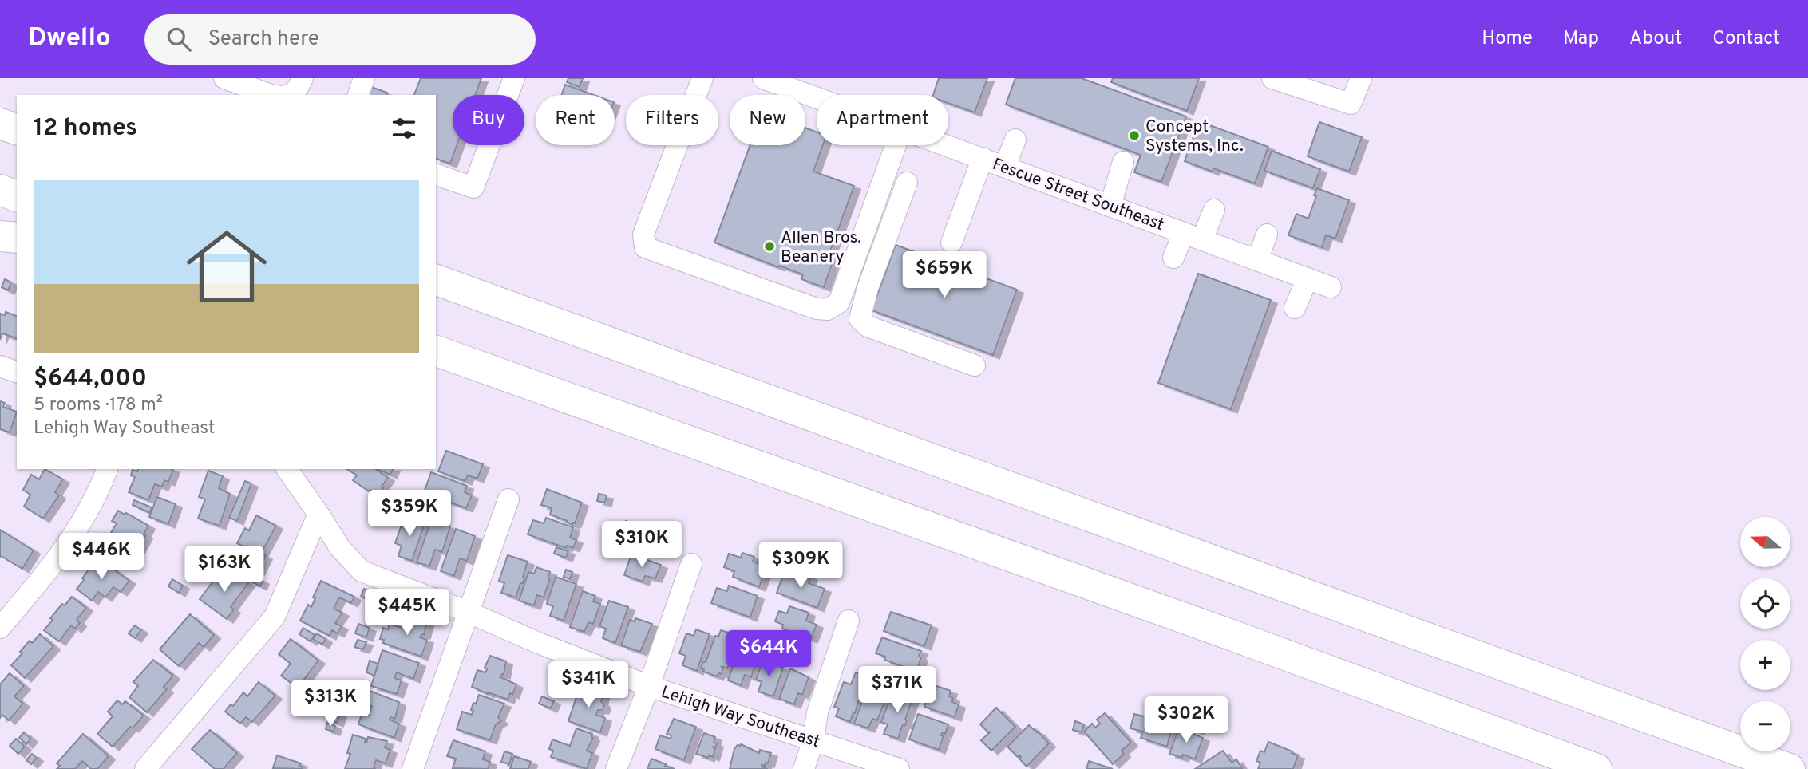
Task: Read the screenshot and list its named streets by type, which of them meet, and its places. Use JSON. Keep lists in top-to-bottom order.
{
  "streets": {
    "street": ["Fescue Street Southeast", "Lehigh Way Southeast"]
  },
  "places": ["Concept Systems, Inc.", "Allen Bros. Beanery"],
  "north": "left",
  "page": {
    "header": "Dwello",
    "search": "Search here",
    "nav": [
      "Home",
      "Map",
      "About",
      "Contact"
    ],
    "chip": [
      "Buy",
      "Rent",
      "Filters",
      "New",
      "Apartment"
    ],
    "heading": "12 homes",
    "list": [
      {
        "name": "$644,000",
        "note": "5 rooms · 178 m² · Lehigh Way Southeast"
      }
    ],
    "price": [
      "$659K",
      "$359K",
      "$310K",
      "$446K",
      "$309K",
      "$163K",
      "$445K",
      "$644K",
      "$341K",
      "$371K",
      "$313K",
      "$302K"
    ],
    "map_buttons": ["+", "−"]
  }
}
